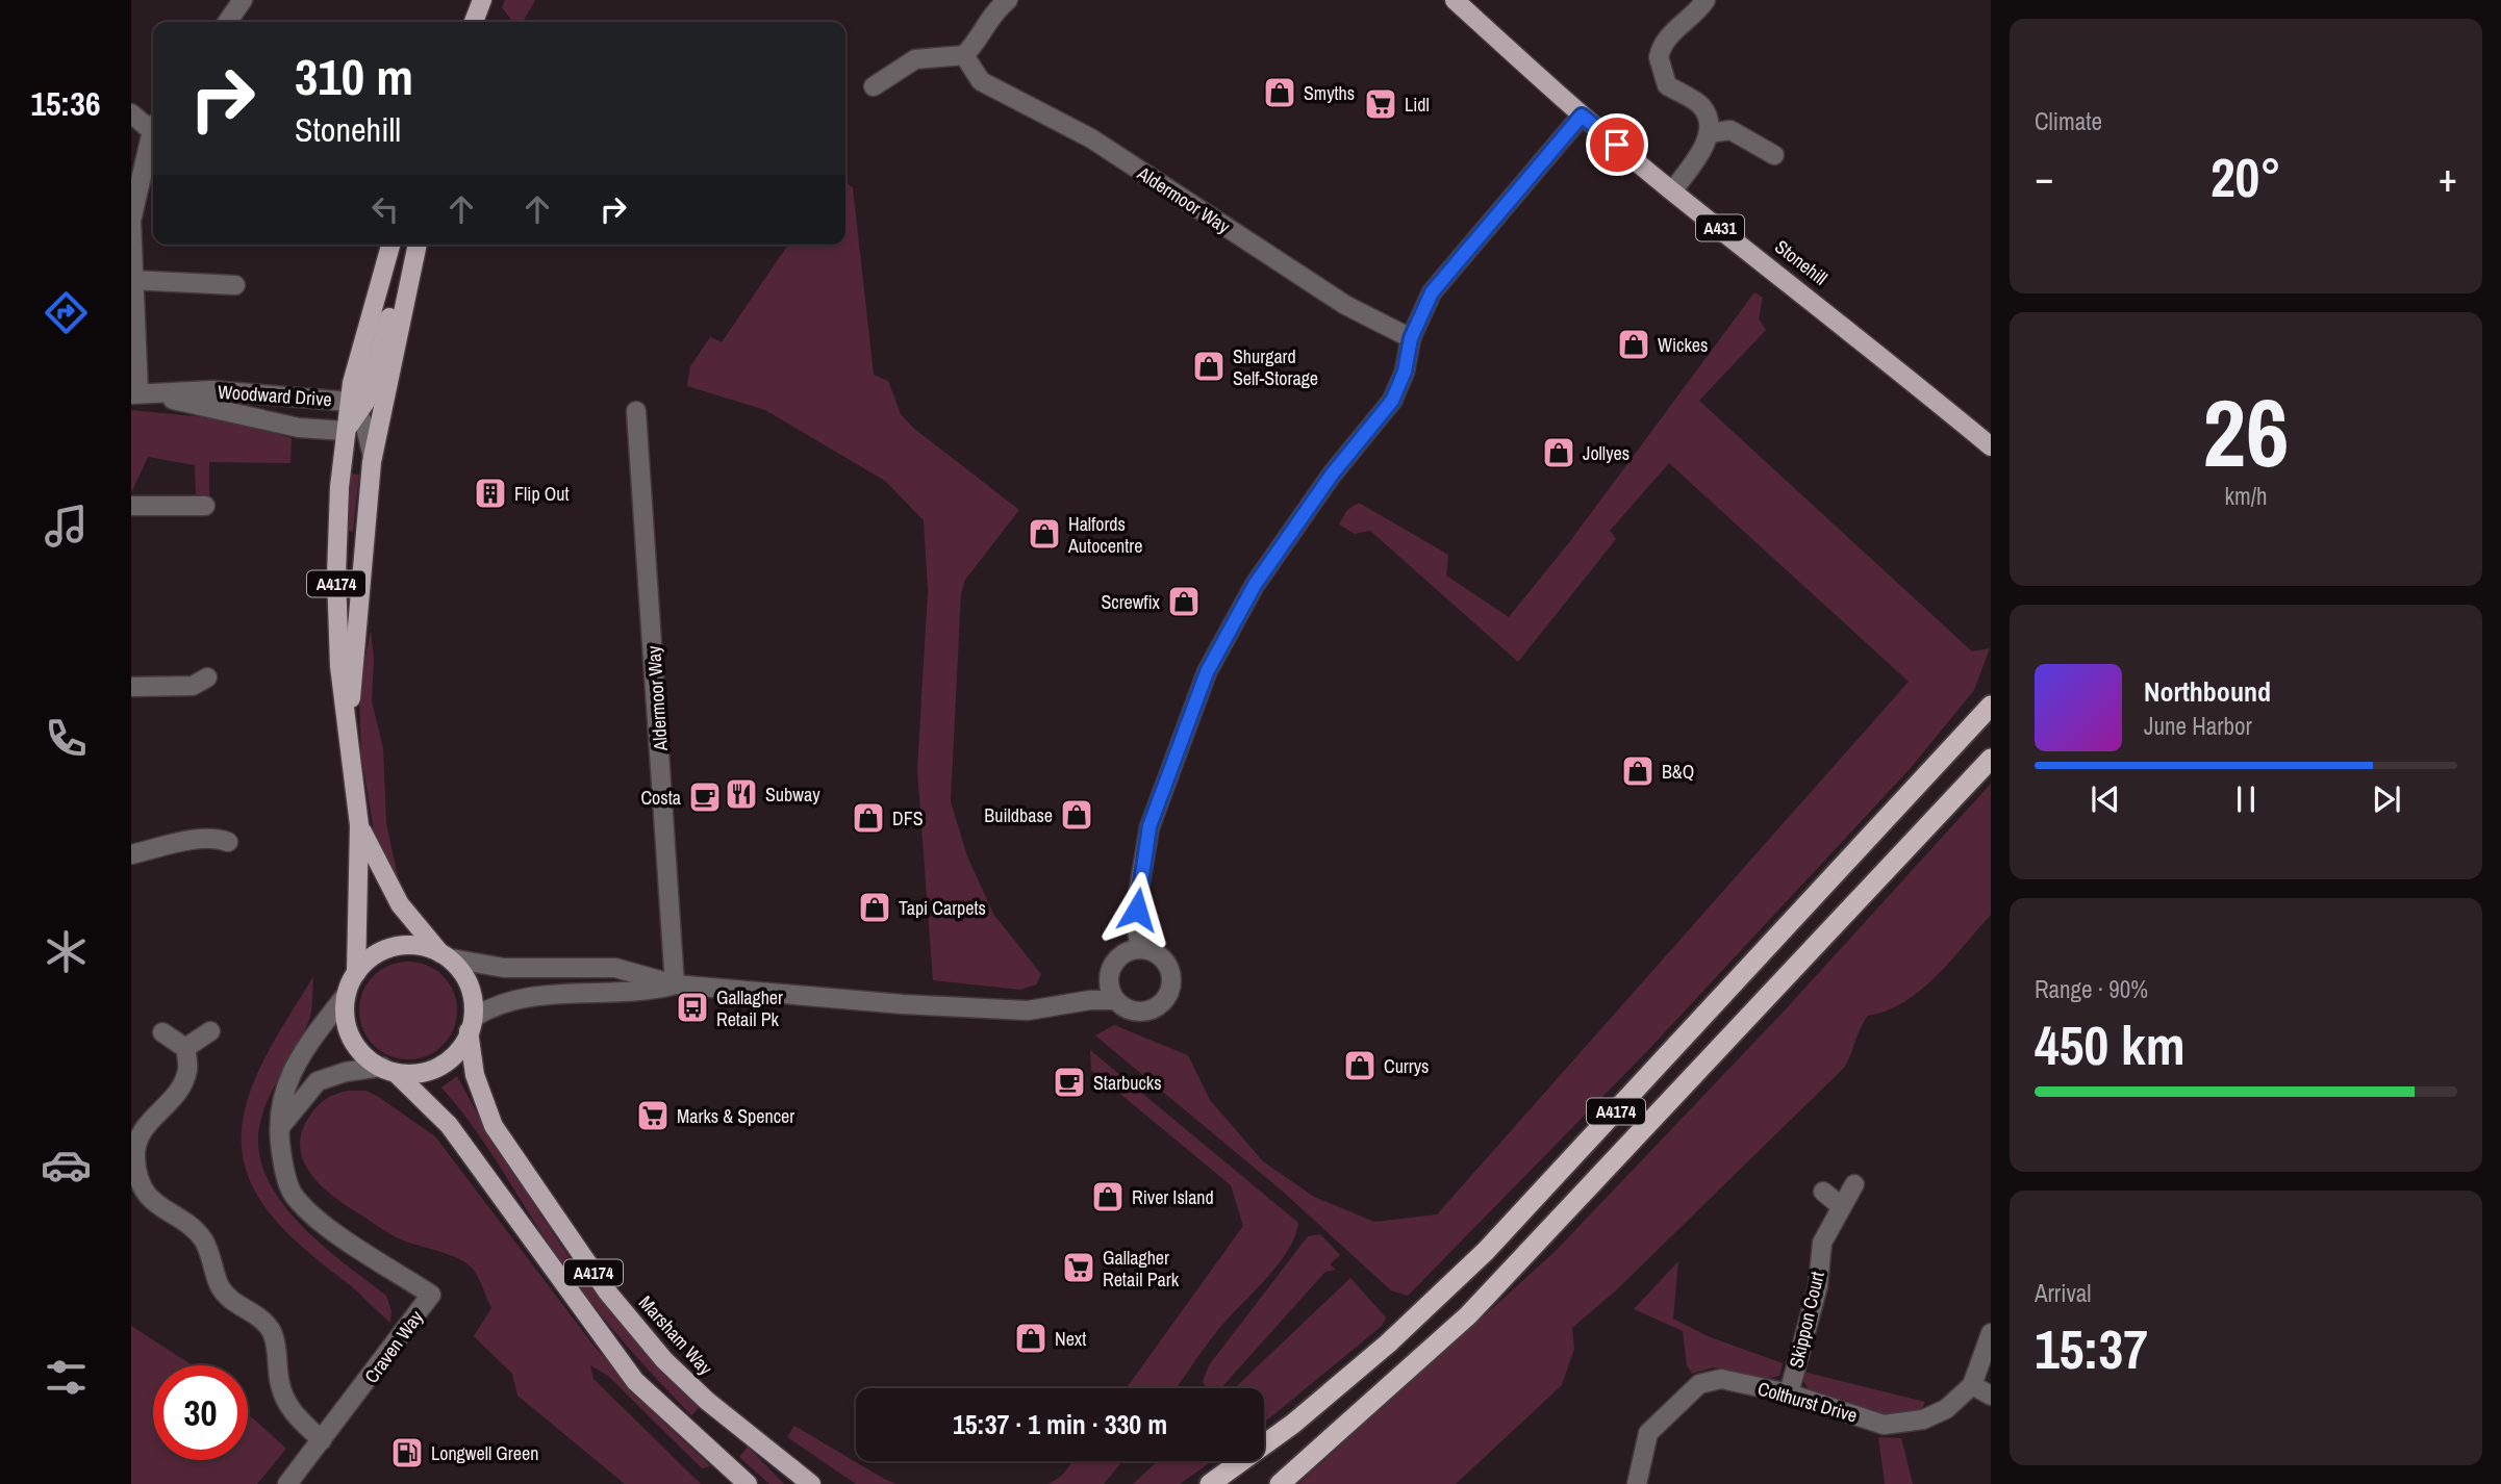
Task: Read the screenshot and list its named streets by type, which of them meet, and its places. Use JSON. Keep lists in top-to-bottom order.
{
  "streets": {
    "highway": ["A4174"],
    "main road": ["A431", "Stonehill", "Marsham Way"],
    "street": [
      "Aldermoor Way",
      "Woodward Drive",
      "Skippon Court",
      "Craven Way",
      "Colthurst Drive"
    ]
  },
  "crossings": [
    ["A431", "Stonehill"],
    ["Woodward Drive", "A4174"],
    ["A4174", "Marsham Way"],
    ["A4174", "Craven Way"],
    ["Skippon Court", "Colthurst Drive"],
    ["Marsham Way", "Craven Way"]
  ],
  "places": {
    "shop": [
      "Smyths",
      "Wickes",
      "Shurgard Self-Storage",
      "Jollyes",
      "Halfords Autocentre",
      "Screwfix",
      "B&Q",
      "Buildbase",
      "DFS",
      "Tapi Carpets",
      "Currys",
      "River Island",
      "Next"
    ],
    "supermarket": ["Lidl", "Marks & Spencer", "Gallagher Retail Park"],
    "building": ["Flip Out"],
    "restaurant": ["Subway"],
    "cafe": ["Costa", "Starbucks"],
    "bus stop": ["Gallagher Retail Pk"],
    "fuel station": ["Longwell Green"]
  },
  "page": {
    "tabs": "15:36",
    "tile": [
      "Climate",
      ["26", "km/h"],
      ["Range · 90%", "450 km"],
      ["Arrival", "15:37"]
    ],
    "turn": ["310 m", "Stonehill"],
    "heat": ["−", "20°", "+"],
    "song": ["Northbound", "June Harbor"],
    "limit": "30",
    "trip": "15:37 · 1 min · 330 m"
  }
}
